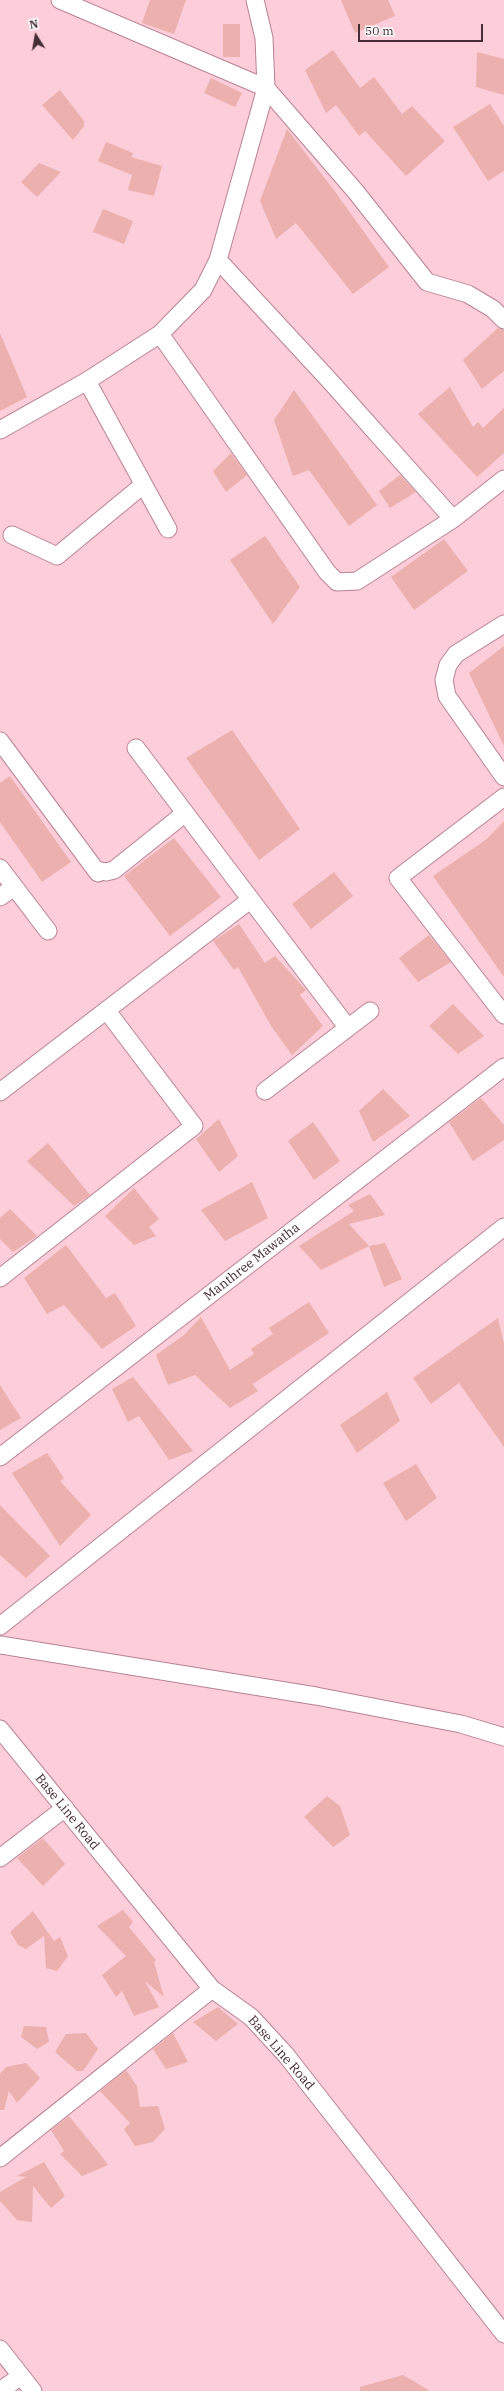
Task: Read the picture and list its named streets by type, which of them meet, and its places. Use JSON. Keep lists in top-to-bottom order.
{
  "streets": {
    "street": ["Manthree Mawatha", "Base Line Road"]
  },
  "scale_bar": "50 m",
  "north": "top"
}
